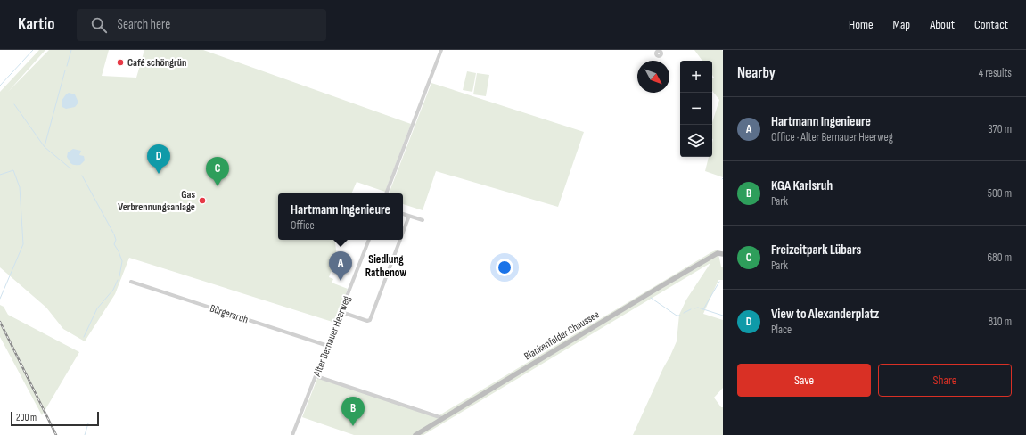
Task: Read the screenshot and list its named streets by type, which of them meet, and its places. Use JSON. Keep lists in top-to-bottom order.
{
  "streets": {
    "street": ["Bürgersruh", "Blankenfelder Chaussee", "Alter Bernauer Heerweg"]
  },
  "crossings": [
    ["Bürgersruh", "Alter Bernauer Heerweg"]
  ],
  "districts": ["Siedlung Rathenow"],
  "places": ["Café schöngrün", "Gas Verbrennungsanlage"],
  "scale_bar": "200 m",
  "north": "bottom right",
  "page": {
    "header": "Kartio",
    "search": "Search here",
    "nav": [
      "Home",
      "Map",
      "About",
      "Contact"
    ],
    "heading": ["Nearby", "4 results"],
    "map_buttons": ["+", "−"],
    "list": [
      {
        "mark": "A",
        "name": "Hartmann Ingenieure",
        "note": "Office · Alter Bernauer Heerweg",
        "value": "370 m"
      },
      {
        "mark": "B",
        "name": "KGA Karlsruh",
        "note": "Park",
        "value": "500 m"
      },
      {
        "mark": "C",
        "name": "Freizeitpark Lübars",
        "note": "Park",
        "value": "680 m"
      },
      {
        "mark": "D",
        "name": "View to Alexanderplatz",
        "note": "Place",
        "value": "810 m"
      }
    ],
    "pins": [
      "D",
      "C",
      "A",
      "B"
    ],
    "popup": ["Hartmann Ingenieure", "Office"],
    "buttons": ["Save", "Share"],
    "scale": "200 m"
  }
}
